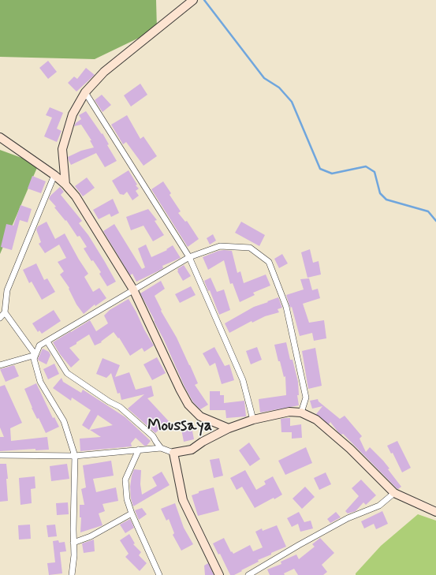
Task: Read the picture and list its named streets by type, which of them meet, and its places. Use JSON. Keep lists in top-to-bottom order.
{
  "districts": ["Moussaya"]
}
